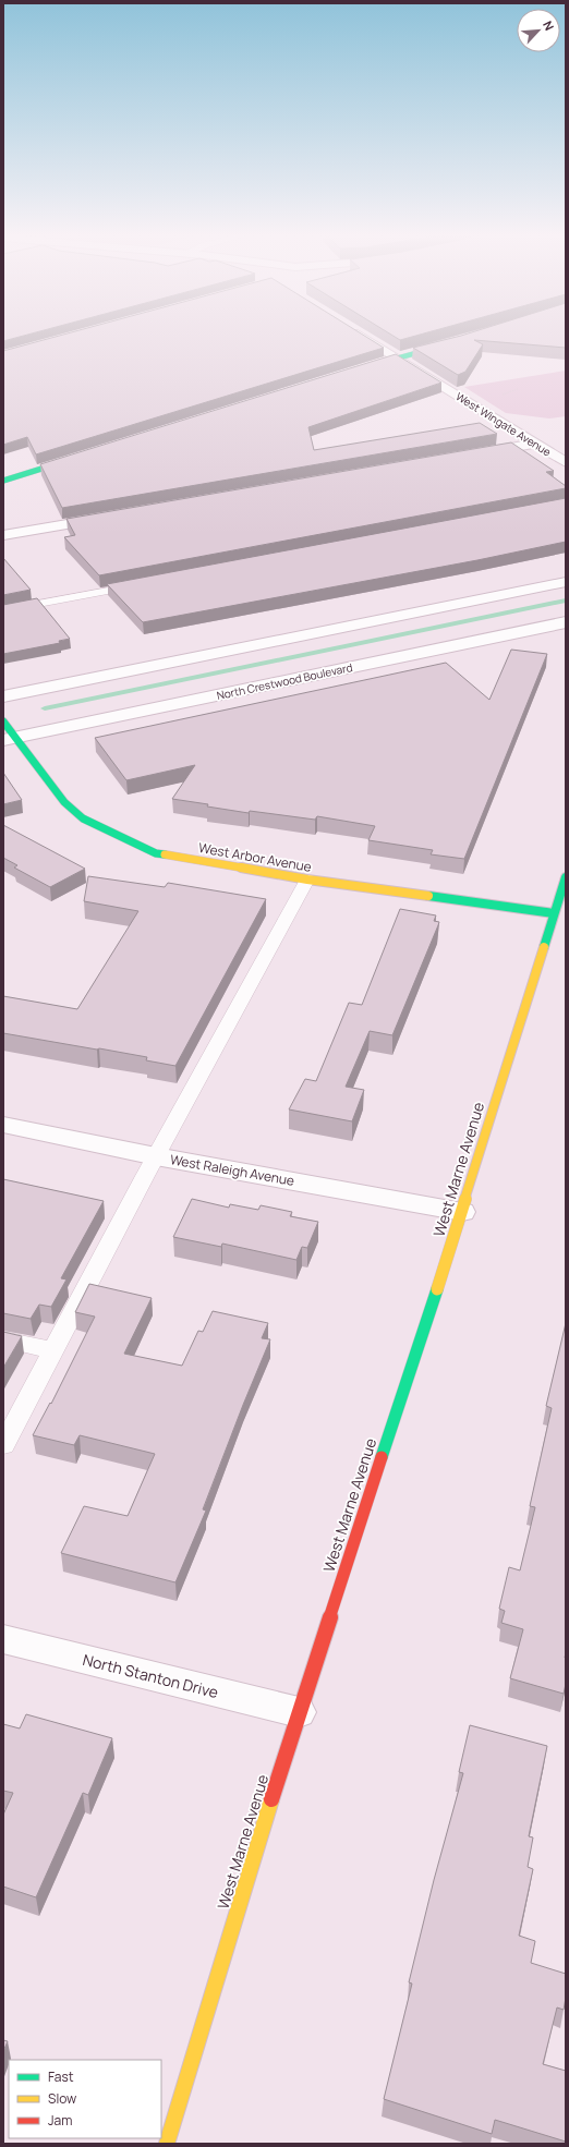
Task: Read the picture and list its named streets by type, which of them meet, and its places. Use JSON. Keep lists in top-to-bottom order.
{
  "streets": {
    "street": [
      "West Wingate Avenue",
      "North Crestwood Boulevard",
      "West Arbor Avenue",
      "West Marne Avenue",
      "West Raleigh Avenue",
      "North Stanton Drive"
    ]
  },
  "crossings": [
    ["North Crestwood Boulevard", "West Arbor Avenue"],
    ["West Arbor Avenue", "West Marne Avenue"],
    ["West Marne Avenue", "West Raleigh Avenue"],
    ["West Marne Avenue", "North Stanton Drive"]
  ],
  "legend": ["Fast", "Slow", "Jam"],
  "north": "top right"
}
